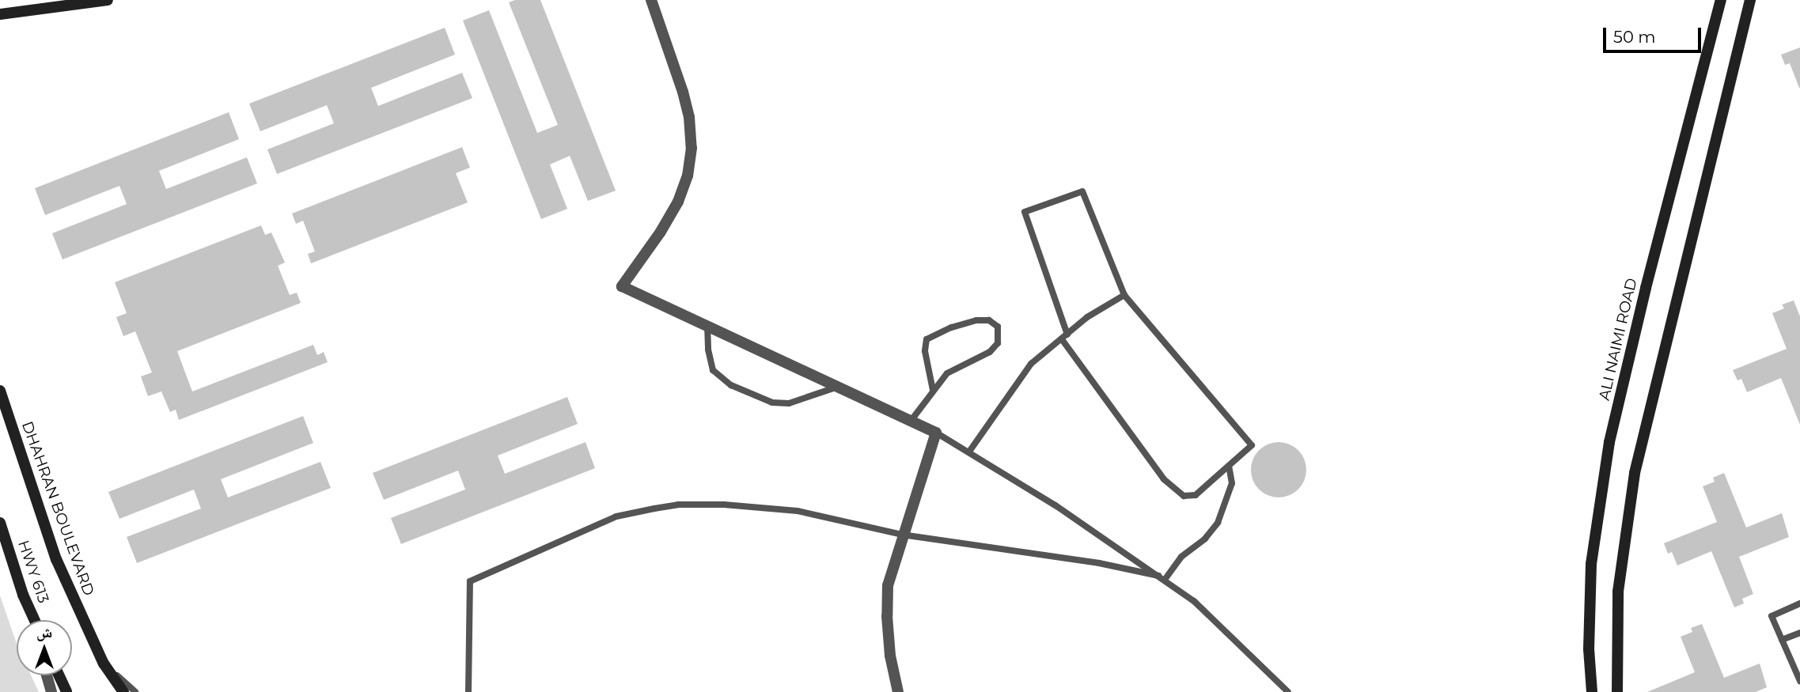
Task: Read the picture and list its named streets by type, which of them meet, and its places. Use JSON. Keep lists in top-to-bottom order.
{
  "streets": {
    "main road": ["ALI NAIMI ROAD", "DHAHRAN BOULEVARD", "HWY 613"]
  },
  "scale_bar": "50 m",
  "north": "top"
}
